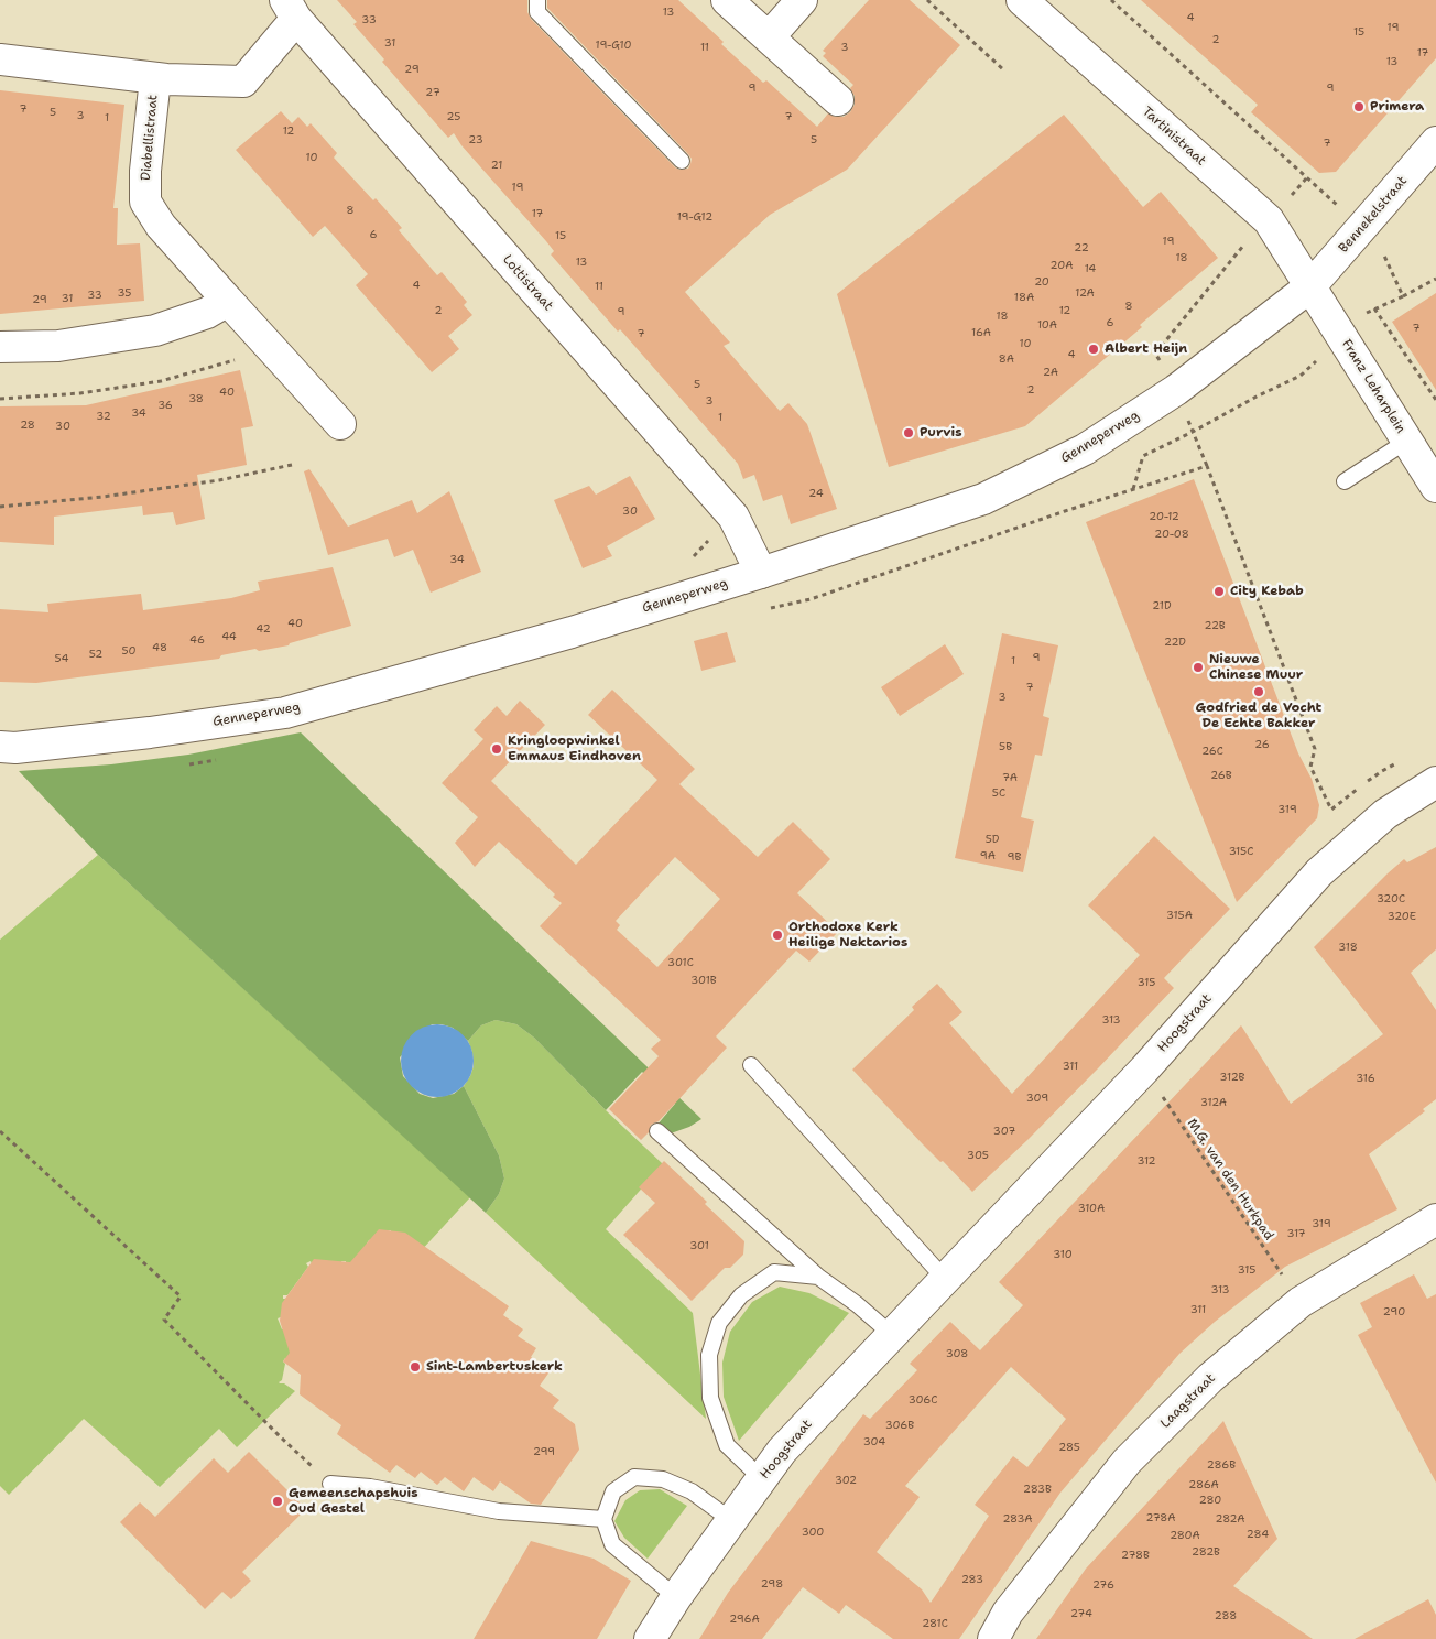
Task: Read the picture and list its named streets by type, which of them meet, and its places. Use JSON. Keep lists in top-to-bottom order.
{
  "streets": {
    "street": [
      "Tartinistraat",
      "Diabellistraat",
      "Bennekelstraat",
      "Lottistraat",
      "Franz Leharplein",
      "Genneperweg",
      "Hoogstraat",
      "Laagstraat"
    ],
    "path": ["M.G. van den Hurkpad"]
  },
  "crossings": [
    ["Tartinistraat", "Bennekelstraat"],
    ["Tartinistraat", "Franz Leharplein"],
    ["Tartinistraat", "Genneperweg"],
    ["Diabellistraat", "Lottistraat"],
    ["Bennekelstraat", "Franz Leharplein"],
    ["Bennekelstraat", "Genneperweg"],
    ["Lottistraat", "Genneperweg"],
    ["Franz Leharplein", "Genneperweg"],
    ["Hoogstraat", "M.G. van den Hurkpad"],
    ["M.G. van den Hurkpad", "Laagstraat"]
  ],
  "places": [
    "Primera",
    "Albert Heijn",
    "Purvis",
    "City Kebab",
    "Nieuwe Chinese Muur",
    "Godfried de Vocht De Echte Bakker",
    "Kringloopwinkel Emmaus Eindhoven",
    "Orthodoxe Kerk Heilige Nektarios",
    "Sint-Lambertuskerk",
    "Gemeenschapshuis Oud Gestel"
  ],
  "house_numbers": [
    "13",
    "4",
    "33",
    "19",
    "15",
    "2",
    "31",
    "19-G10",
    "11",
    "3",
    "17",
    "13",
    "29",
    "9",
    "9",
    "27",
    "7",
    "5",
    "3",
    "25",
    "7",
    "1",
    "12",
    "23",
    "5",
    "7",
    "10",
    "21",
    "19",
    "8",
    "17",
    "19-G12",
    "6",
    "15",
    "19",
    "22",
    "18",
    "13",
    "20A",
    "14",
    "20",
    "4",
    "11",
    "35",
    "12A",
    "33",
    "18A",
    "31",
    "29",
    "8",
    "2",
    "12",
    "9",
    "18",
    "6",
    "10A",
    "7",
    "16A",
    "7",
    "10",
    "4",
    "8A",
    "2A",
    "5",
    "2",
    "40",
    "38",
    "3",
    "36",
    "34",
    "32",
    "1",
    "28",
    "30",
    "24",
    "30",
    "20-12",
    "20-08",
    "34",
    "21D",
    "40",
    "22B",
    "42",
    "44",
    "46",
    "22D",
    "48",
    "50",
    "52",
    "9",
    "54",
    "1",
    "7",
    "3",
    "26",
    "5B",
    "26C",
    "26B",
    "7A",
    "5C",
    "319",
    "5D",
    "315C",
    "9A",
    "9B",
    "320C",
    "315A",
    "320E",
    "318",
    "301C",
    "301B",
    "315",
    "313",
    "311",
    "312B",
    "316",
    "309",
    "312A",
    "307",
    "305",
    "312",
    "310A",
    "319",
    "317",
    "301",
    "310",
    "315",
    "313",
    "311",
    "290",
    "308",
    "306C",
    "306B",
    "304",
    "285",
    "299",
    "286B",
    "302",
    "286A",
    "283B",
    "280",
    "278A",
    "283A",
    "282A",
    "300",
    "284",
    "280A",
    "282B",
    "278B",
    "283",
    "298",
    "276",
    "274",
    "288",
    "296A",
    "281C"
  ]
}
